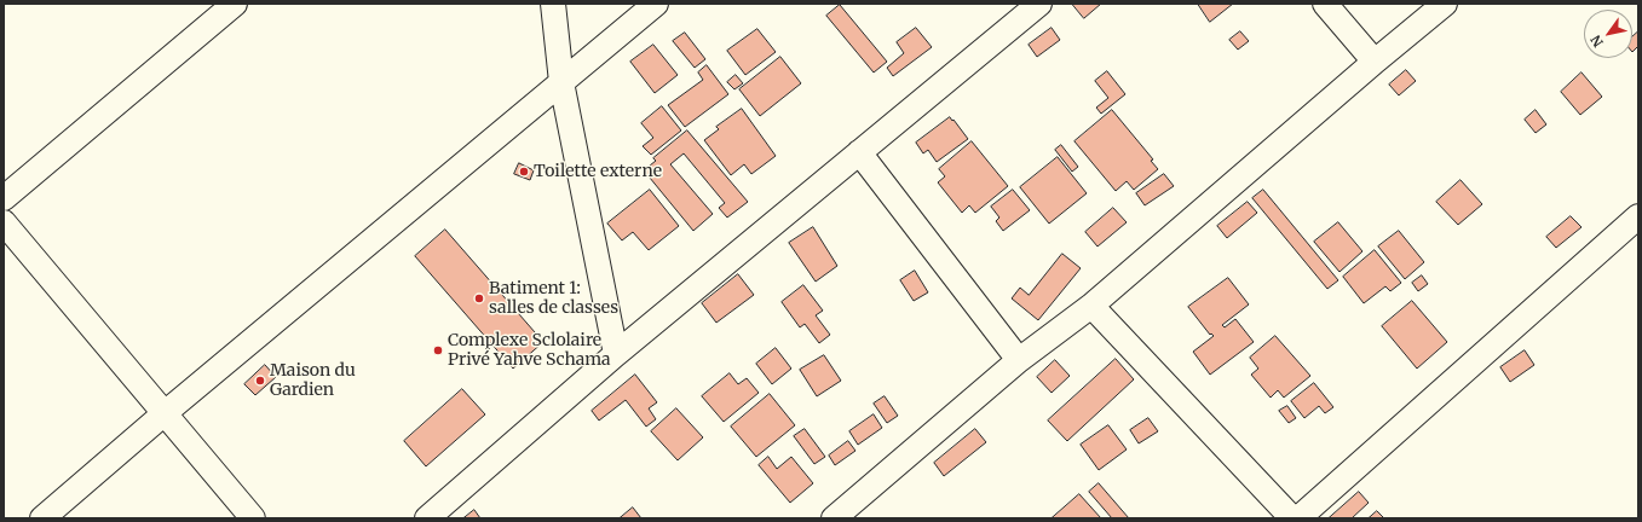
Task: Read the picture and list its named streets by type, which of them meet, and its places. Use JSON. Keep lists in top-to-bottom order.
{
  "places": [
    "Toilette externe",
    "Batiment 1: salles de classes",
    "Complexe Sclolaire Privé Yahve Schama",
    "Maison du Gardien"
  ],
  "north": "bottom left"
}
